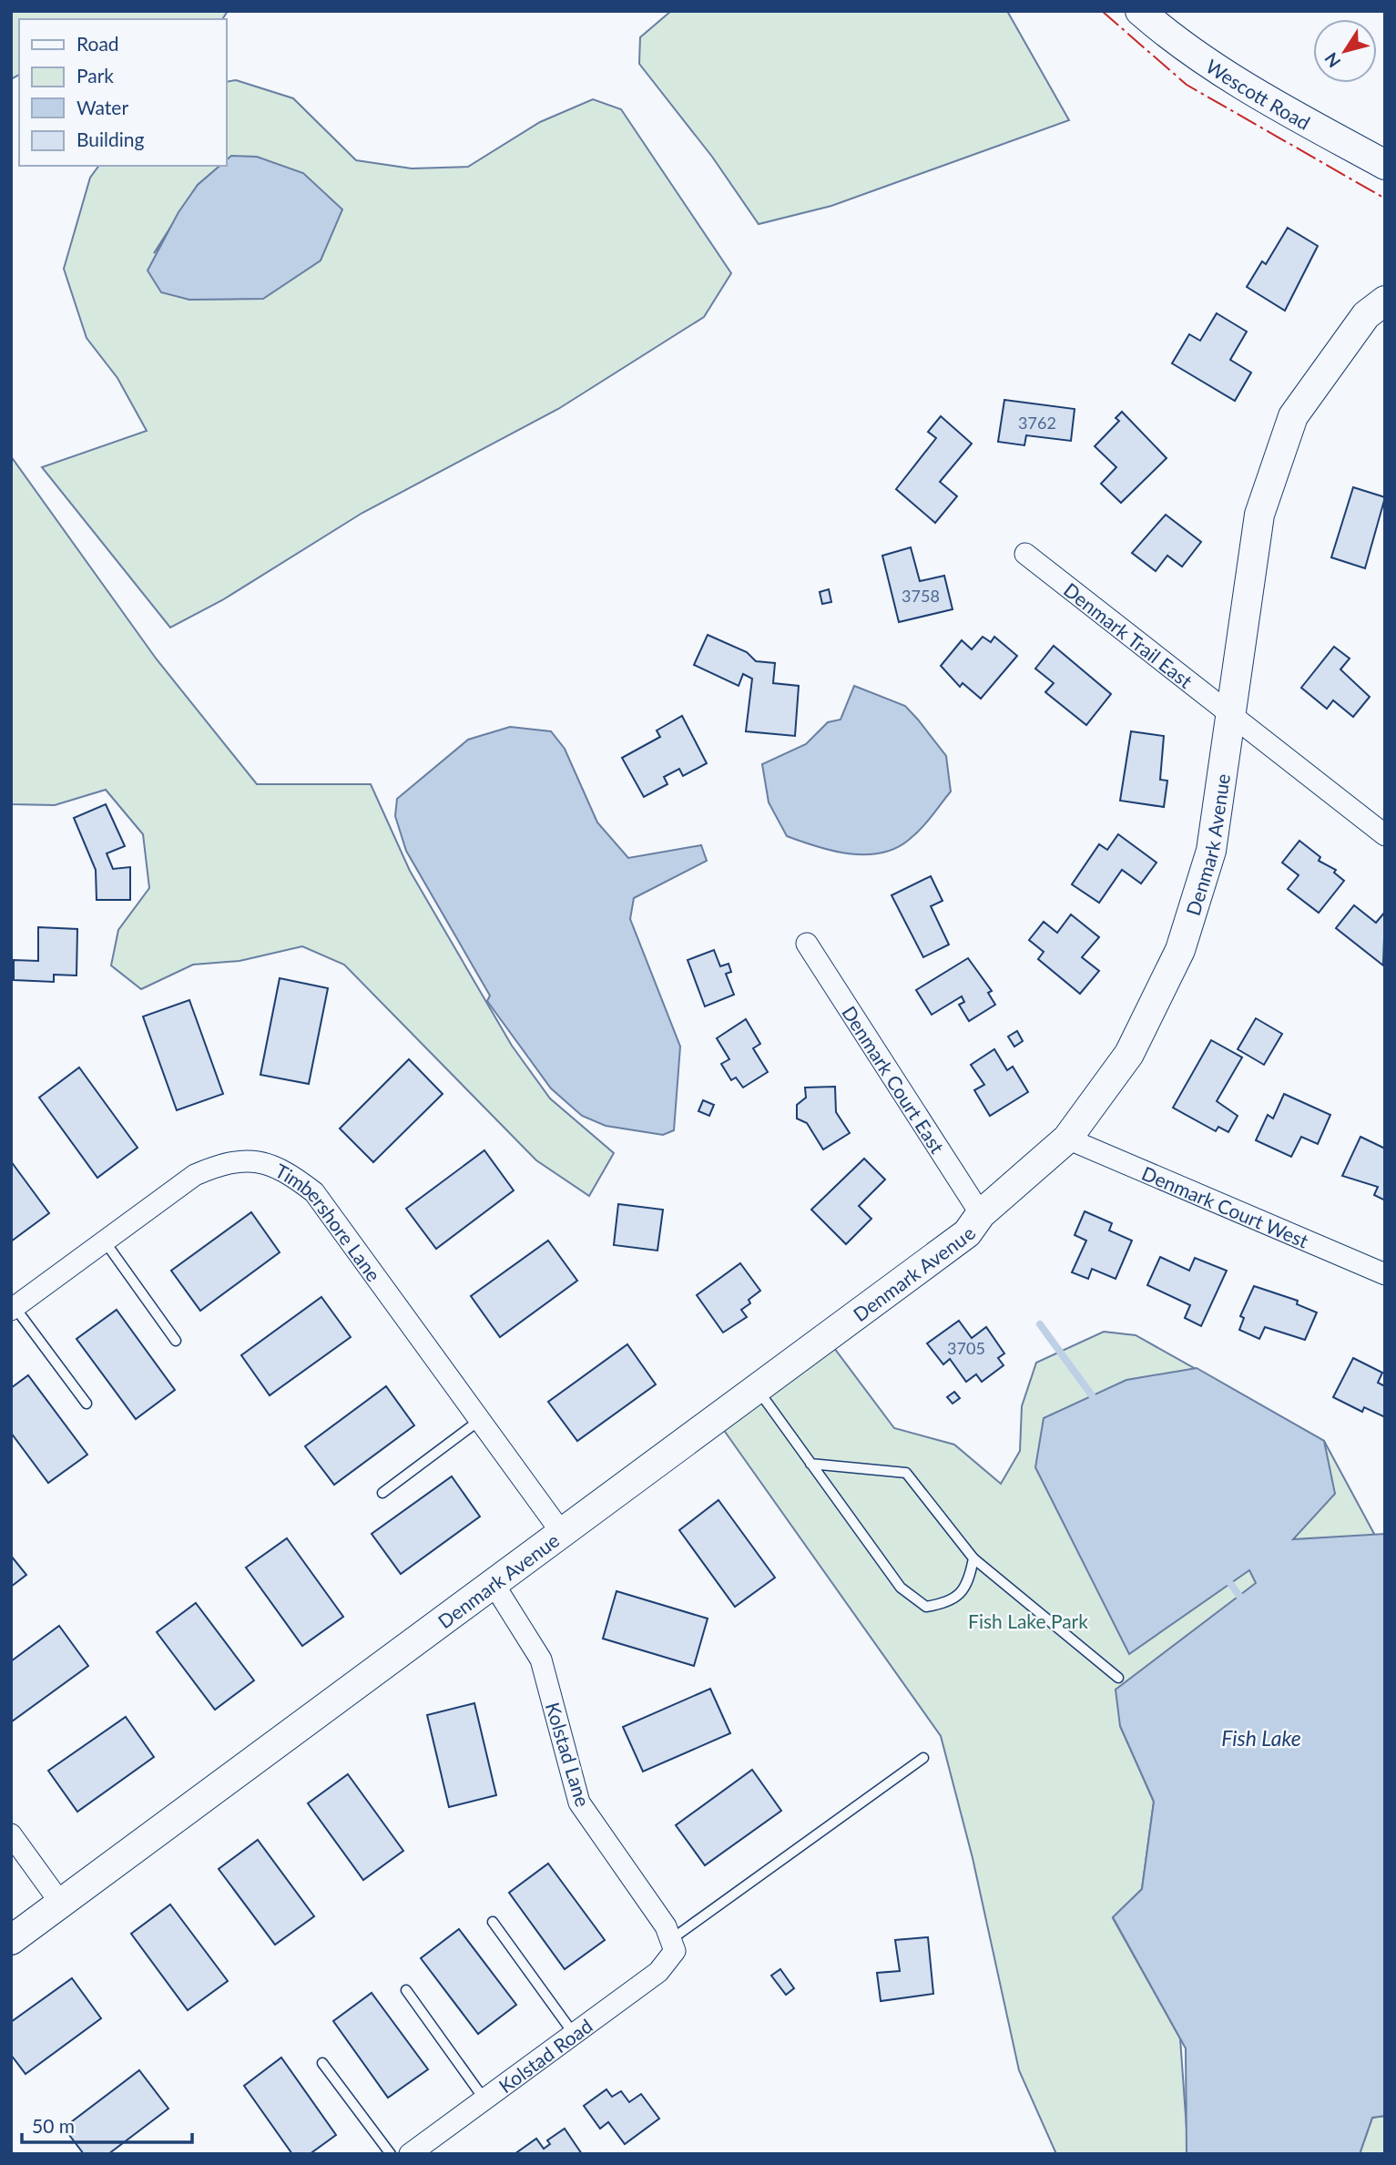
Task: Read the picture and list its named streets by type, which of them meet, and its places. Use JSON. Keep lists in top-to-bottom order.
{
  "streets": {
    "street": [
      "Wescott Road",
      "Denmark Trail East",
      "Denmark Avenue",
      "Denmark Court East",
      "Denmark Court West",
      "Timbershore Lane",
      "Kolstad Lane",
      "Kolstad Road"
    ]
  },
  "crossings": [
    ["Denmark Trail East", "Denmark Avenue"],
    ["Denmark Avenue", "Denmark Court East"],
    ["Denmark Avenue", "Denmark Court West"],
    ["Denmark Avenue", "Timbershore Lane"],
    ["Denmark Avenue", "Kolstad Lane"],
    ["Kolstad Lane", "Kolstad Road"]
  ],
  "water": ["Fish Lake"],
  "parks": ["Fish Lake Park"],
  "house_numbers": ["3762", "3758", "3705"],
  "legend": [
    "Road",
    "Park",
    "Water",
    "Building"
  ],
  "scale_bar": "50 m",
  "north": "bottom left"
}
